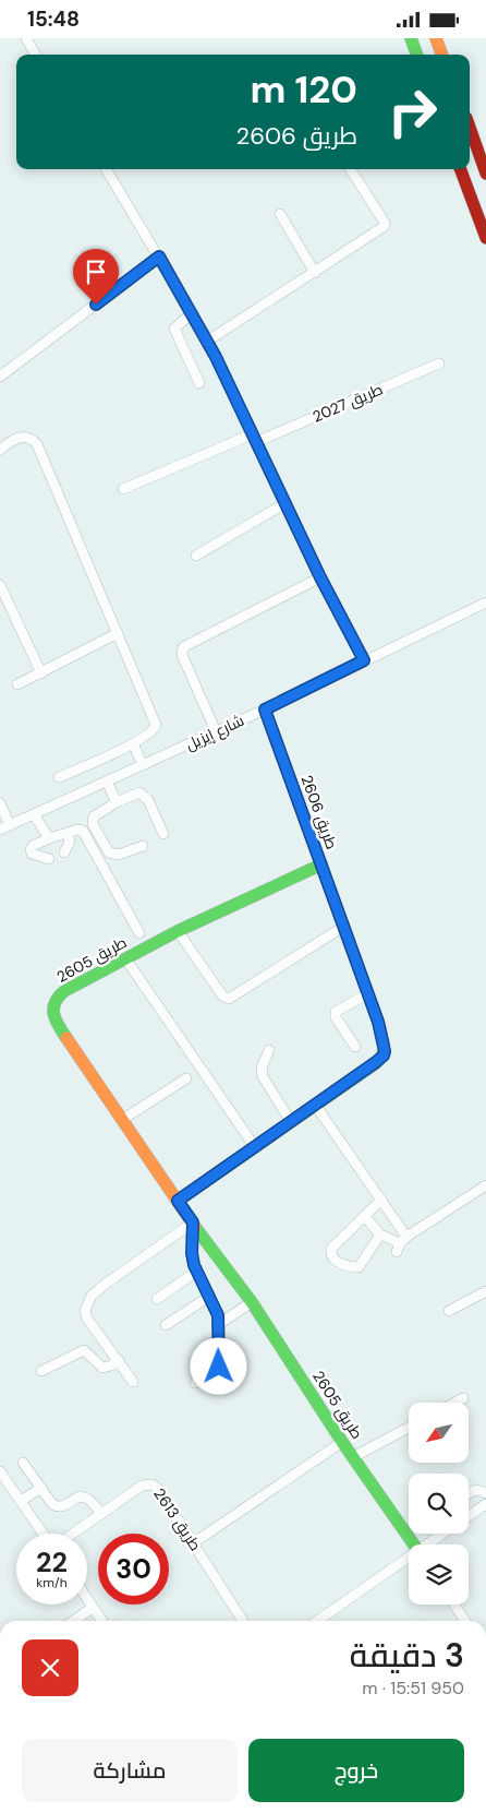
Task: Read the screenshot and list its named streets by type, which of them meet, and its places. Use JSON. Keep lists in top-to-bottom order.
{
  "streets": {
    "street": [
      "طريق 2027",
      "شارع إيزيل",
      "طريق 2606",
      "طريق 2605",
      "طريق 2613"
    ]
  },
  "crossings": [
    ["شارع إيزيل", "طريق 2606"],
    ["طريق 2606", "طريق 2605"]
  ],
  "north": "bottom left",
  "page": {
    "status": "15:48",
    "turn": ["120 m", "طريق 2606"],
    "speed": "22 km/h",
    "limit": "30",
    "heading": ["3 دقيقة", "950 m · 15:51"],
    "buttons": ["خروج", "مشاركة"]
  }
}
